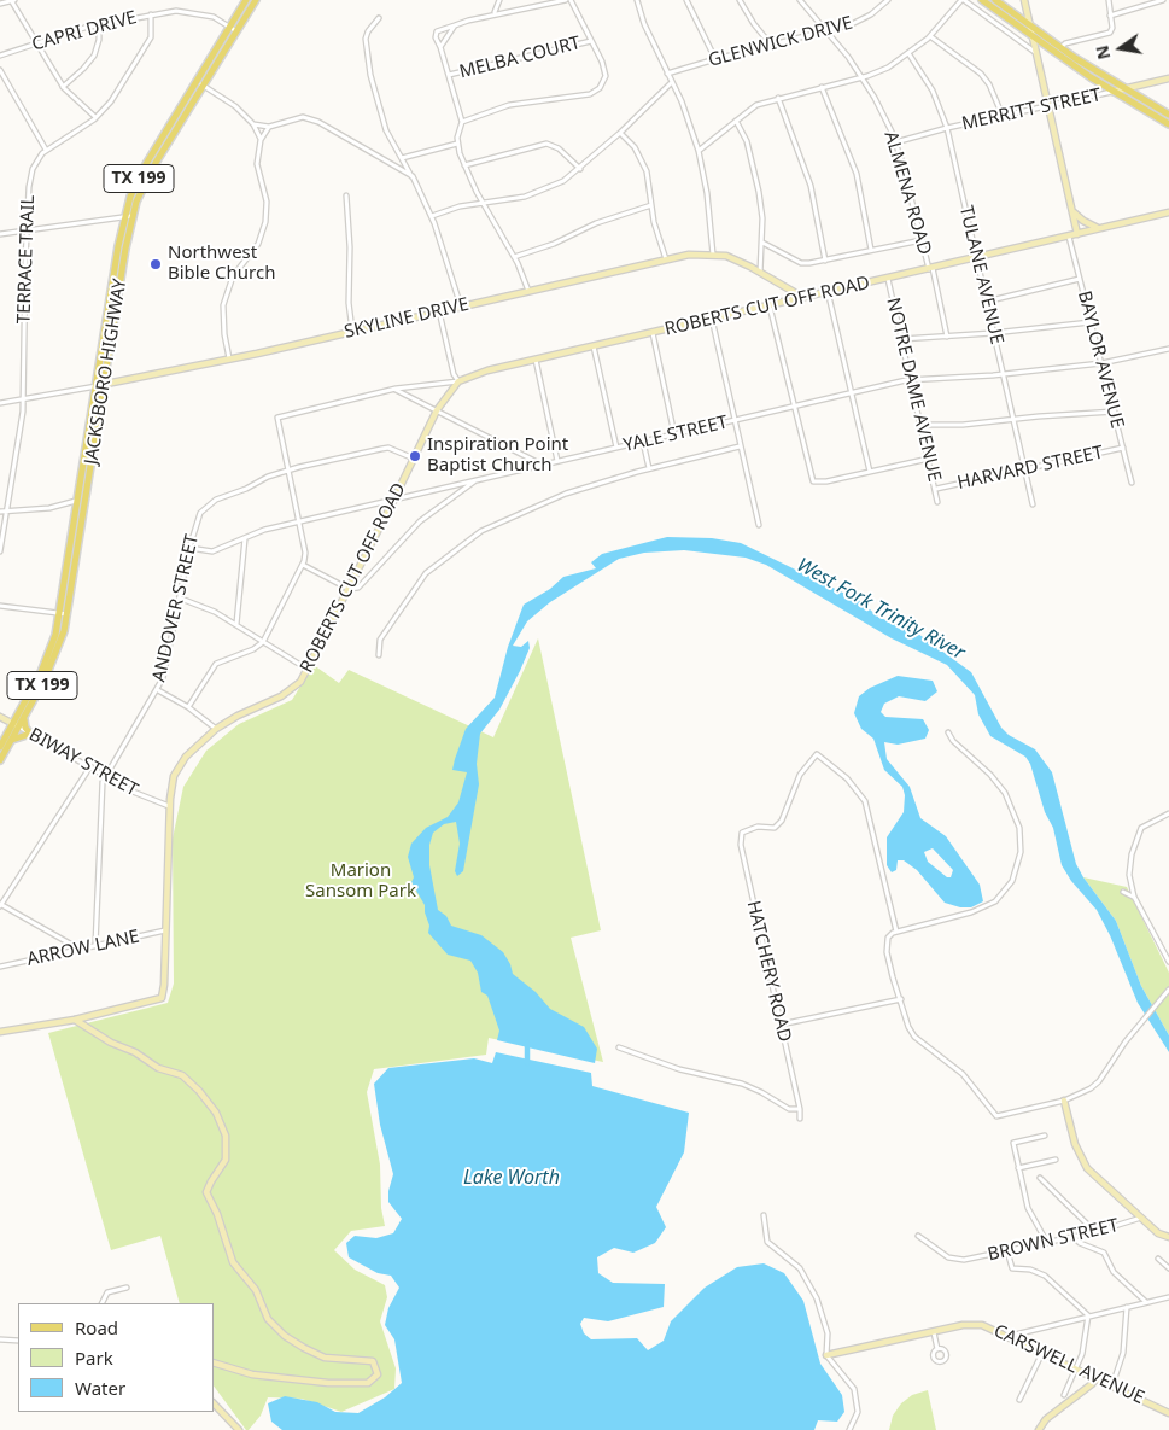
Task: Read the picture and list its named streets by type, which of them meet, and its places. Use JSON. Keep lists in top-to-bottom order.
{
  "streets": {
    "main road": ["TX 199", "JACKSBORO HIGHWAY"],
    "street": [
      "CAPRI DRIVE",
      "GLENWICK DRIVE",
      "MELBA COURT",
      "MERRITT STREET",
      "ALMENA ROAD",
      "TERRACE TRAIL",
      "TULANE AVENUE",
      "ROBERTS CUT OFF ROAD",
      "SKYLINE DRIVE",
      "BAYLOR AVENUE",
      "NOTRE DAME AVENUE",
      "YALE STREET",
      "HARVARD STREET",
      "ANDOVER STREET",
      "BIWAY STREET",
      "ARROW LANE",
      "HATCHERY ROAD",
      "BROWN STREET",
      "CARSWELL AVENUE"
    ]
  },
  "crossings": [
    ["CAPRI DRIVE", "TERRACE TRAIL"],
    ["CAPRI DRIVE", "JACKSBORO HIGHWAY"],
    ["GLENWICK DRIVE", "ALMENA ROAD"],
    ["MERRITT STREET", "ALMENA ROAD"],
    ["MERRITT STREET", "TULANE AVENUE"],
    ["ALMENA ROAD", "ROBERTS CUT OFF ROAD"],
    ["TERRACE TRAIL", "SKYLINE DRIVE"],
    ["TULANE AVENUE", "ROBERTS CUT OFF ROAD"],
    ["TULANE AVENUE", "YALE STREET"],
    ["TULANE AVENUE", "HARVARD STREET"],
    ["ROBERTS CUT OFF ROAD", "SKYLINE DRIVE"],
    ["ROBERTS CUT OFF ROAD", "BAYLOR AVENUE"],
    ["ROBERTS CUT OFF ROAD", "NOTRE DAME AVENUE"],
    ["ROBERTS CUT OFF ROAD", "YALE STREET"],
    ["ROBERTS CUT OFF ROAD", "ANDOVER STREET"],
    ["ROBERTS CUT OFF ROAD", "BIWAY STREET"],
    ["ROBERTS CUT OFF ROAD", "ARROW LANE"],
    ["SKYLINE DRIVE", "JACKSBORO HIGHWAY"],
    ["BAYLOR AVENUE", "YALE STREET"],
    ["BAYLOR AVENUE", "HARVARD STREET"],
    ["JACKSBORO HIGHWAY", "BIWAY STREET"],
    ["NOTRE DAME AVENUE", "YALE STREET"],
    ["NOTRE DAME AVENUE", "HARVARD STREET"],
    ["YALE STREET", "ANDOVER STREET"],
    ["ANDOVER STREET", "BIWAY STREET"]
  ],
  "water": ["West Fork Trinity River", "Lake Worth"],
  "parks": ["Marion Sansom Park"],
  "places": ["Northwest Bible Church", "Inspiration Point Baptist Church"],
  "legend": ["Road", "Park", "Water"],
  "north": "left"
}
